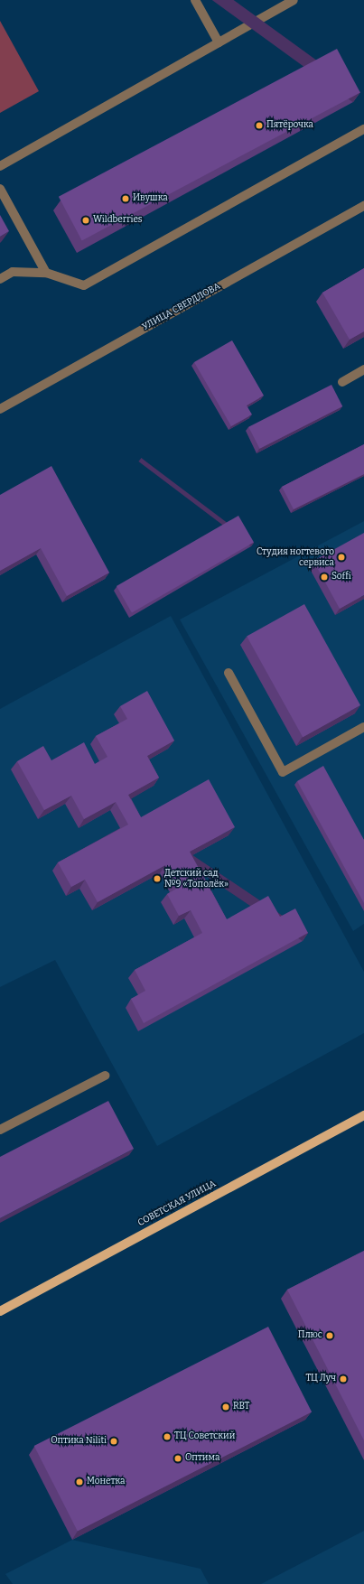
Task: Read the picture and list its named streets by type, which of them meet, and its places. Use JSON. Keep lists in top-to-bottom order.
{
  "streets": {
    "main road": ["СОВЕТСКАЯ УЛИЦА"],
    "street": ["УЛИЦА СВЕРДЛОВА"]
  },
  "places": [
    "Пятёрочка",
    "Ивушка",
    "Wildberries",
    "Студия ногтевого сервиса",
    "Soffi",
    "Детский сад №9 «Тополёк»",
    "Плюс",
    "ТЦ Луч",
    "RBT",
    "ТЦ Советский",
    "Оптика Niliti",
    "Оптима",
    "Монетка"
  ]
}
